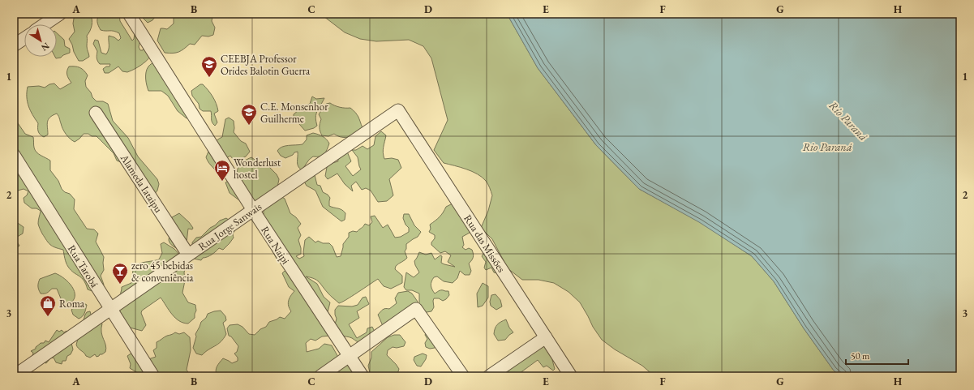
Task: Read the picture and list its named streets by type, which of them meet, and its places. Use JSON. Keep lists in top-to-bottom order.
{
  "streets": {
    "street": [
      "Alameda Iataipu",
      "Rua Jorge Sanwais",
      "Rua das Missões",
      "Rua Naipi",
      "Rua Tarobá"
    ]
  },
  "crossings": [
    ["Alameda Iataipu", "Rua Jorge Sanwais"],
    ["Rua Jorge Sanwais", "Rua das Missões"],
    ["Rua Jorge Sanwais", "Rua Naipi"],
    ["Rua Jorge Sanwais", "Rua Tarobá"]
  ],
  "water": ["Río Paraná", "Rio Paraná"],
  "places": {
    "school or university": ["CEEBJA Professor Orides Balotin Guerra", "C.E. Monsenhor Guilherme"],
    "hotel": ["Wonderlust hostel"],
    "bar": ["zero 45 bebidas & conveniência"],
    "shop": ["Roma"]
  },
  "scale_bar": "50 m",
  "north": "bottom right",
  "grid": {
    "columns": [
      "A",
      "B",
      "C",
      "D",
      "E",
      "F",
      "G",
      "H"
    ],
    "rows": ["1", "2", "3"]
  }
}
